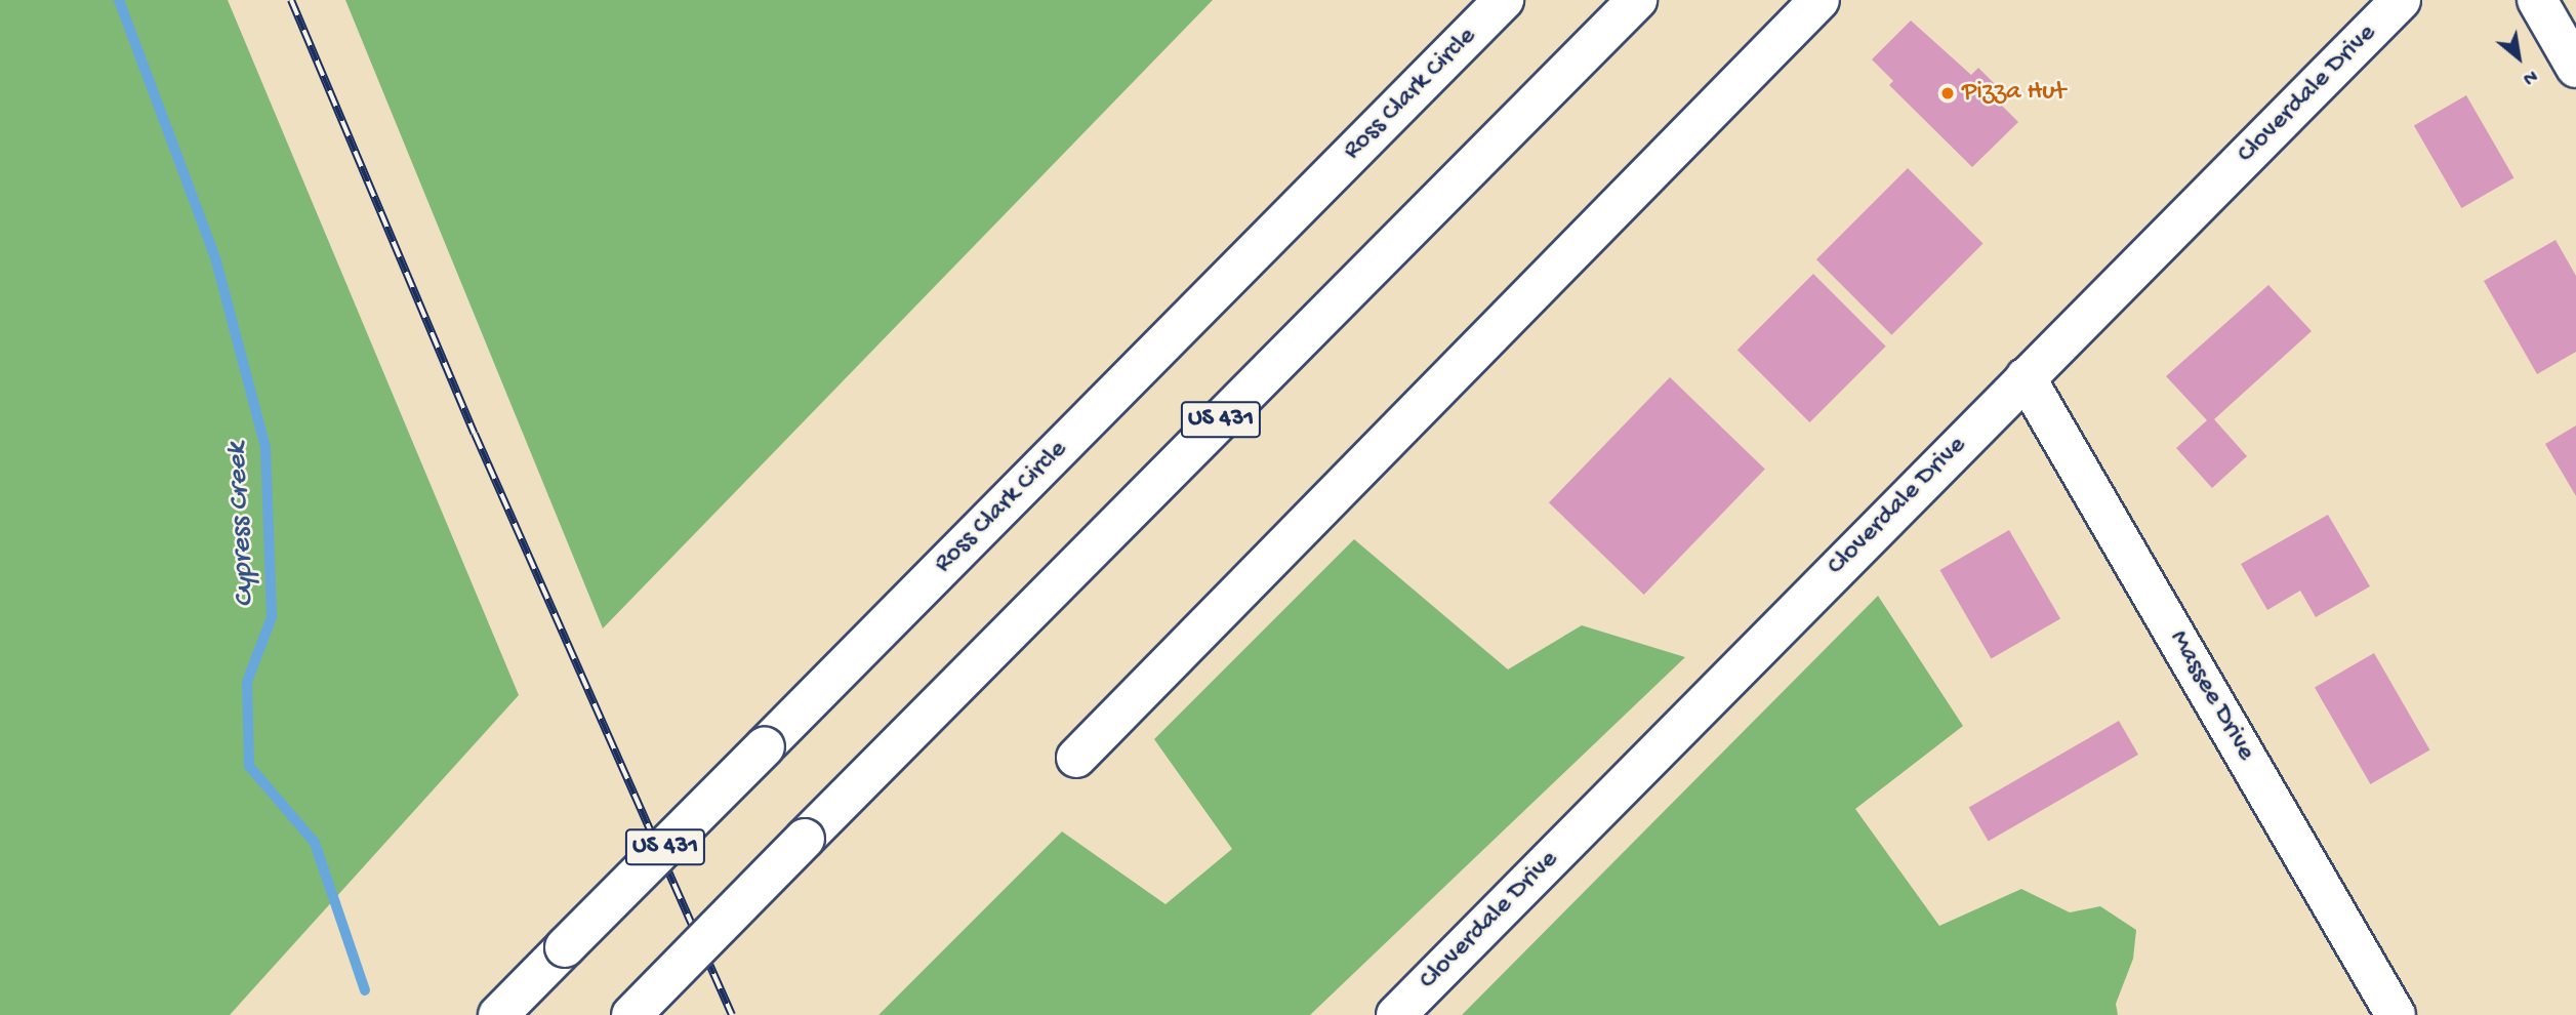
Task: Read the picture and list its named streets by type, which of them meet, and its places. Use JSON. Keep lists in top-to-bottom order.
{
  "streets": {
    "main road": [
      "Ross Clark Circle",
      "Cloverdale Drive",
      "US 431",
      "Massee Drive"
    ]
  },
  "crossings": [
    ["Cloverdale Drive", "Massee Drive"]
  ],
  "water": ["Cypress Creek"],
  "places": ["Pizza Hut"],
  "north": "bottom right"
}
